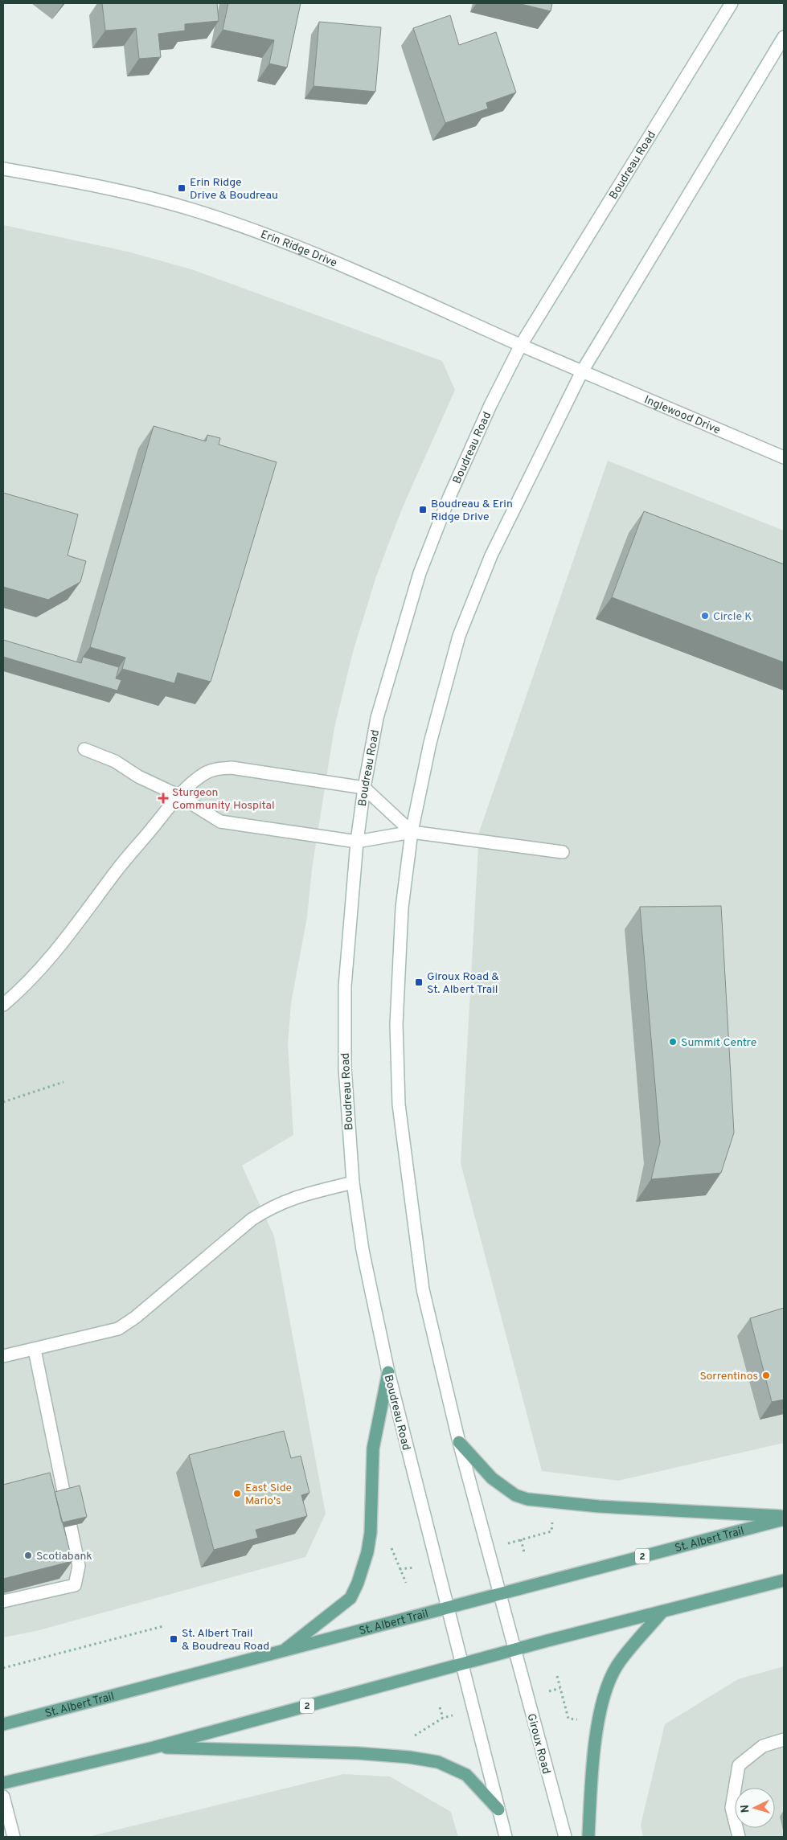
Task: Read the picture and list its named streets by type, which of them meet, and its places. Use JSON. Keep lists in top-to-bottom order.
{
  "streets": {
    "main road": [
      "Boudreau Road",
      "Erin Ridge Drive",
      "Inglewood Drive",
      "St. Albert Trail",
      "2",
      "Giroux Road"
    ]
  },
  "crossings": [
    ["Boudreau Road", "Erin Ridge Drive"],
    ["Boudreau Road", "St. Albert Trail"],
    ["Boudreau Road", "2"],
    ["Erin Ridge Drive", "Inglewood Drive"],
    ["St. Albert Trail", "Giroux Road"],
    ["2", "Giroux Road"]
  ],
  "places": {
    "transit": [
      "Erin Ridge Drive & Boudreau",
      "Boudreau & Erin Ridge Drive",
      "Giroux Road & St. Albert Trail",
      "St. Albert Trail & Boudreau Road"
    ],
    "other": [
      "Circle K",
      "Summit Centre",
      "Sorrentinos",
      "East Side Mario's",
      "Scotiabank"
    ],
    "health": ["Sturgeon Community Hospital"]
  },
  "north": "left"
}
